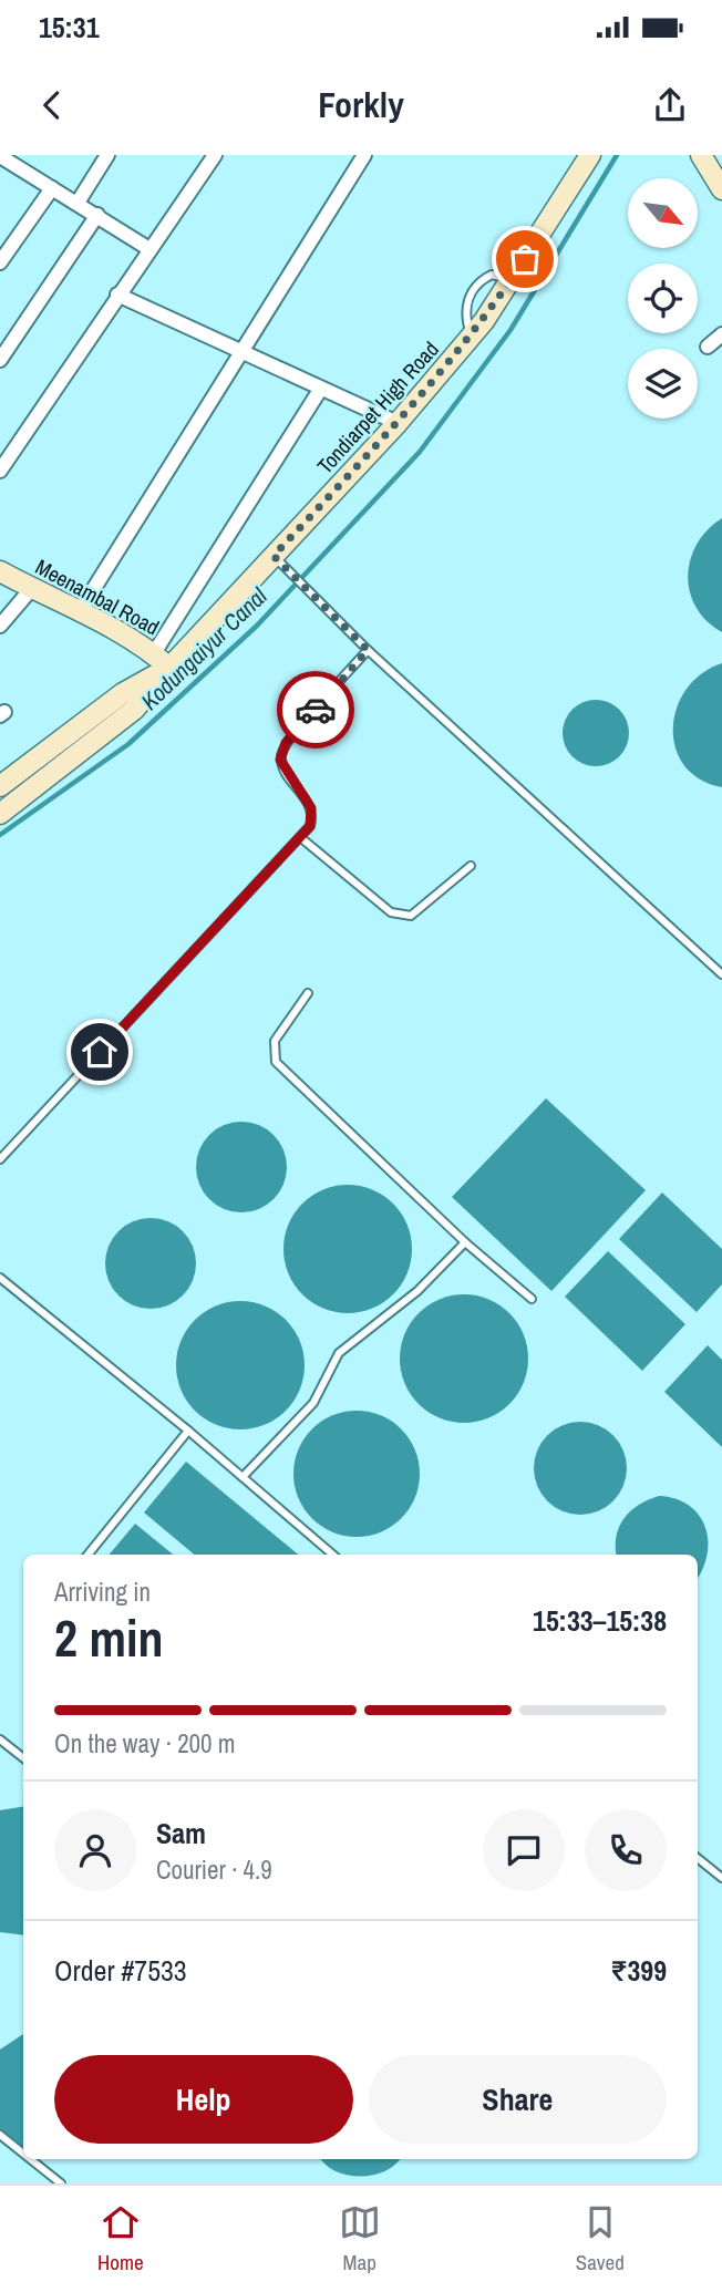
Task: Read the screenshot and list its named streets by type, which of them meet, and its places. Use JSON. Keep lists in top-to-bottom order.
{
  "streets": {
    "main road": ["Tondiarpet High Road", "Meenambal Road"]
  },
  "crossings": [
    ["Tondiarpet High Road", "Meenambal Road"]
  ],
  "water": ["Kodungaiyur Canal"],
  "north": "bottom right",
  "page": {
    "status": "15:31",
    "header": "Forkly",
    "heading": ["2 min", "Arriving in", "15:33–15:38"],
    "panel": [
      "Sam",
      "Courier · 4.9",
      "Order #7533",
      "₹399"
    ],
    "bar": "On the way · 200 m",
    "buttons": ["Help", "Share"],
    "tabs": ["Home", "Map", "Saved"]
  }
}
